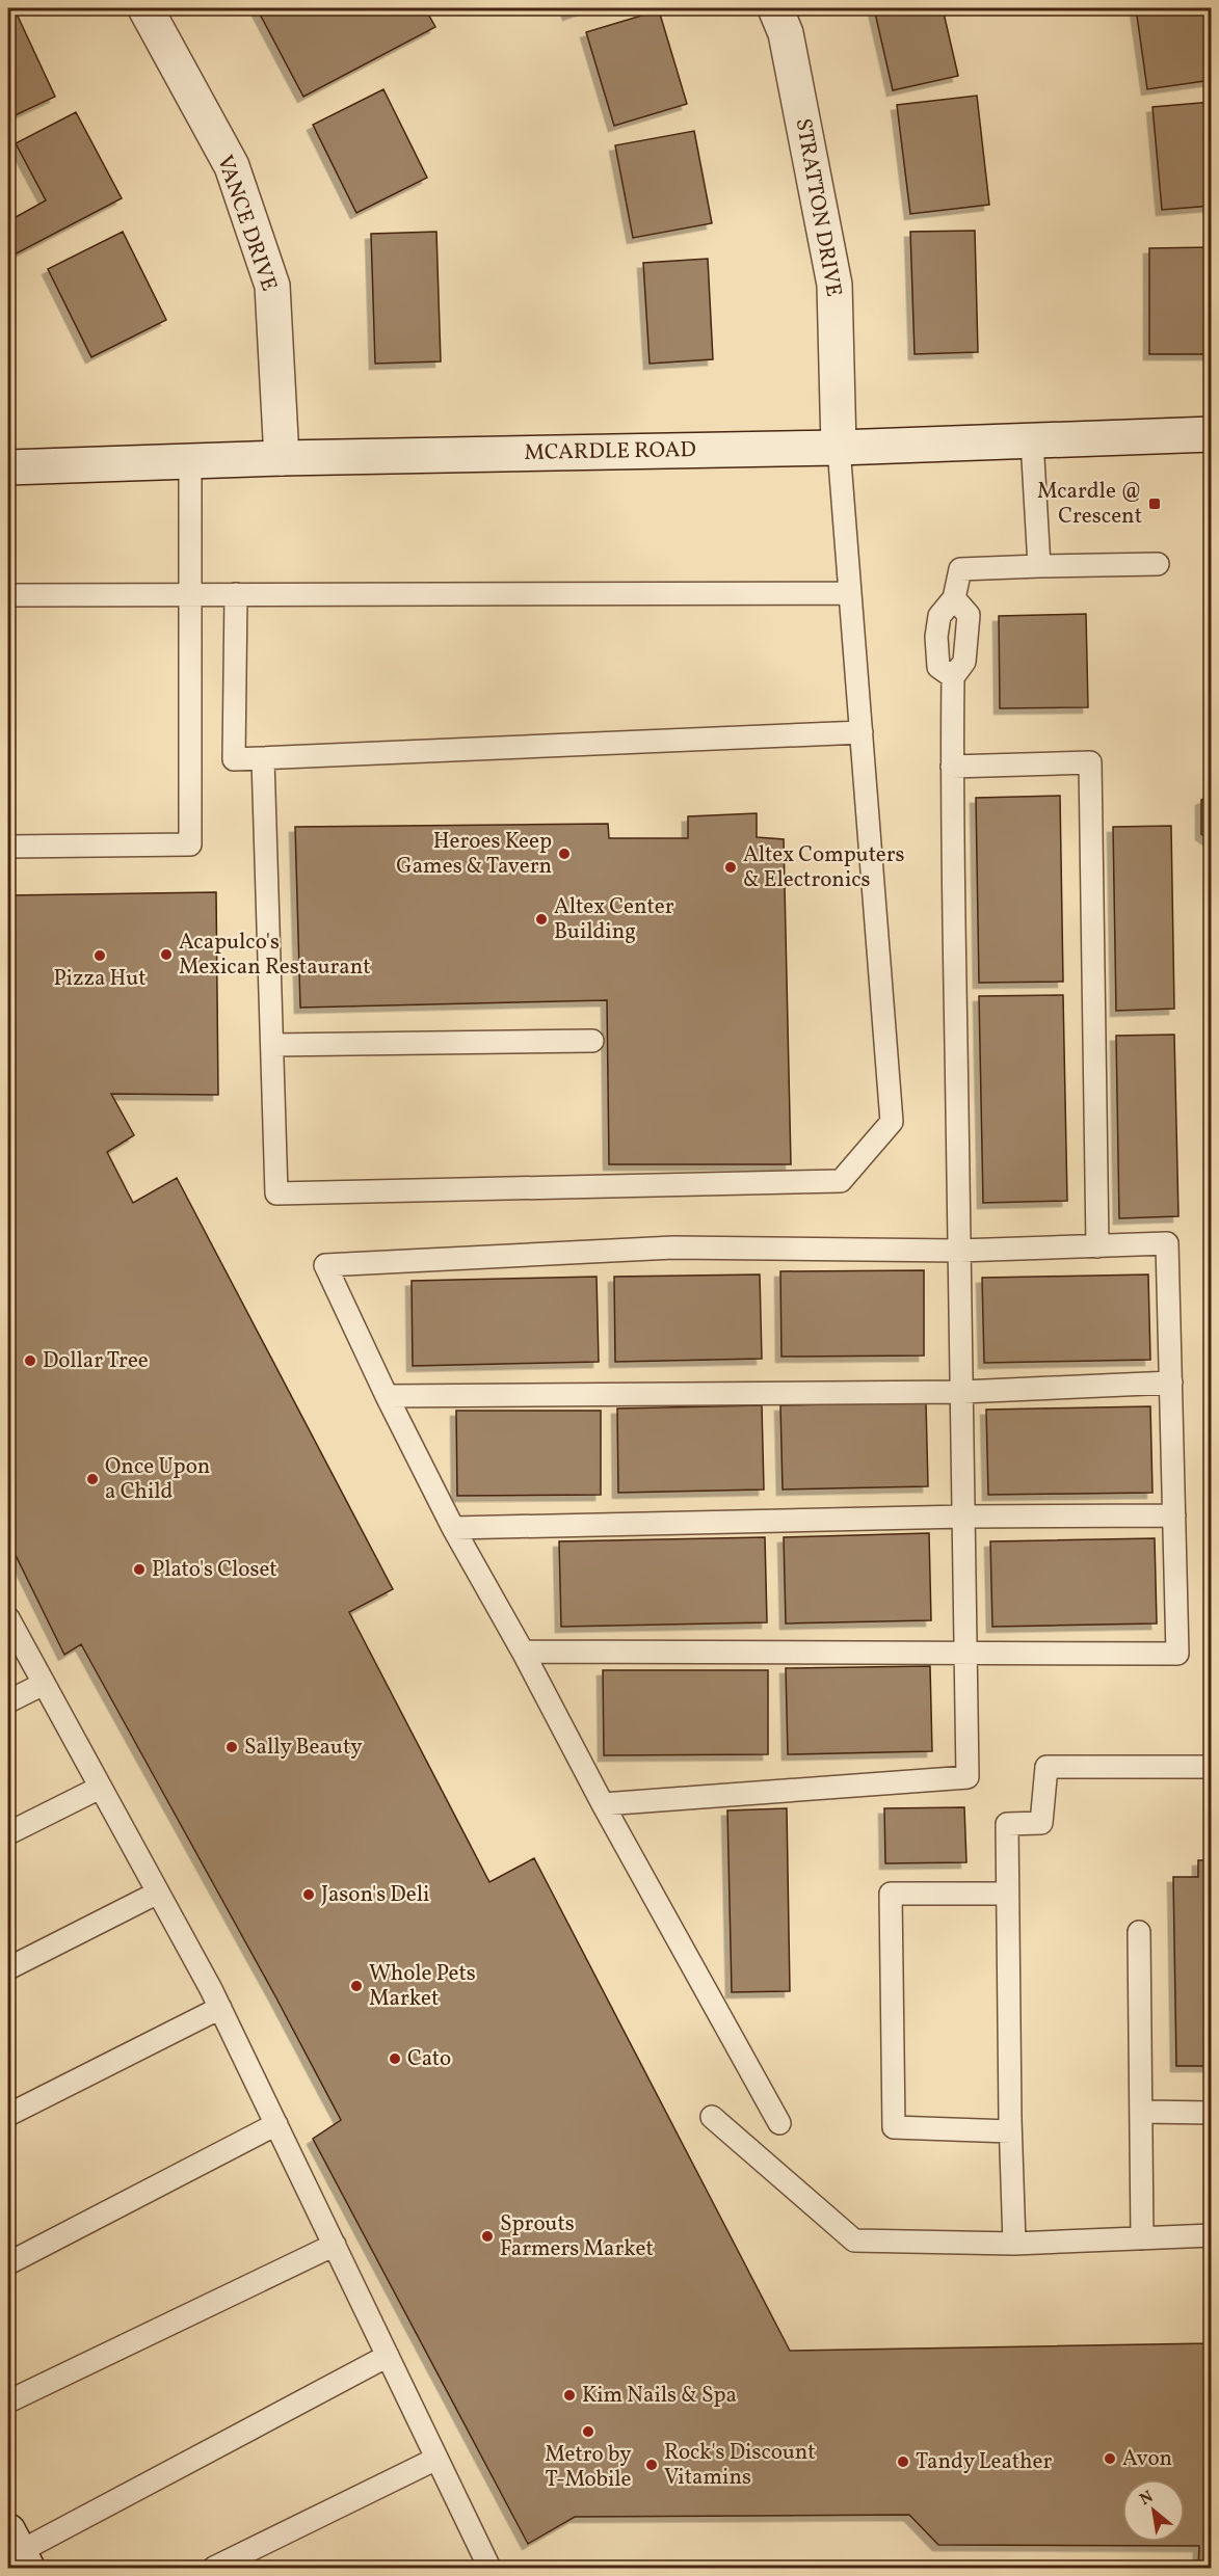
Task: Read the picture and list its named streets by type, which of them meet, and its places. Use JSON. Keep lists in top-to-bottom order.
{
  "streets": {
    "main road": ["STRATTON DRIVE", "VANCE DRIVE", "MCARDLE ROAD"]
  },
  "crossings": [
    ["STRATTON DRIVE", "MCARDLE ROAD"],
    ["VANCE DRIVE", "MCARDLE ROAD"]
  ],
  "places": {
    "transit": ["Mcardle @ Crescent"],
    "other": [
      "Heroes Keep Games & Tavern",
      "Altex Computers & Electronics",
      "Altex Center Building",
      "Acapulco's Mexican Restaurant",
      "Pizza Hut",
      "Dollar Tree",
      "Once Upon a Child",
      "Plato's Closet",
      "Sally Beauty",
      "Jason's Deli",
      "Whole Pets Market",
      "Cato",
      "Sprouts Farmers Market",
      "Kim Nails & Spa",
      "Metro by T-Mobile",
      "Avon",
      "Tandy Leather",
      "Rock's Discount Vitamins"
    ]
  },
  "north": "top left"
}
